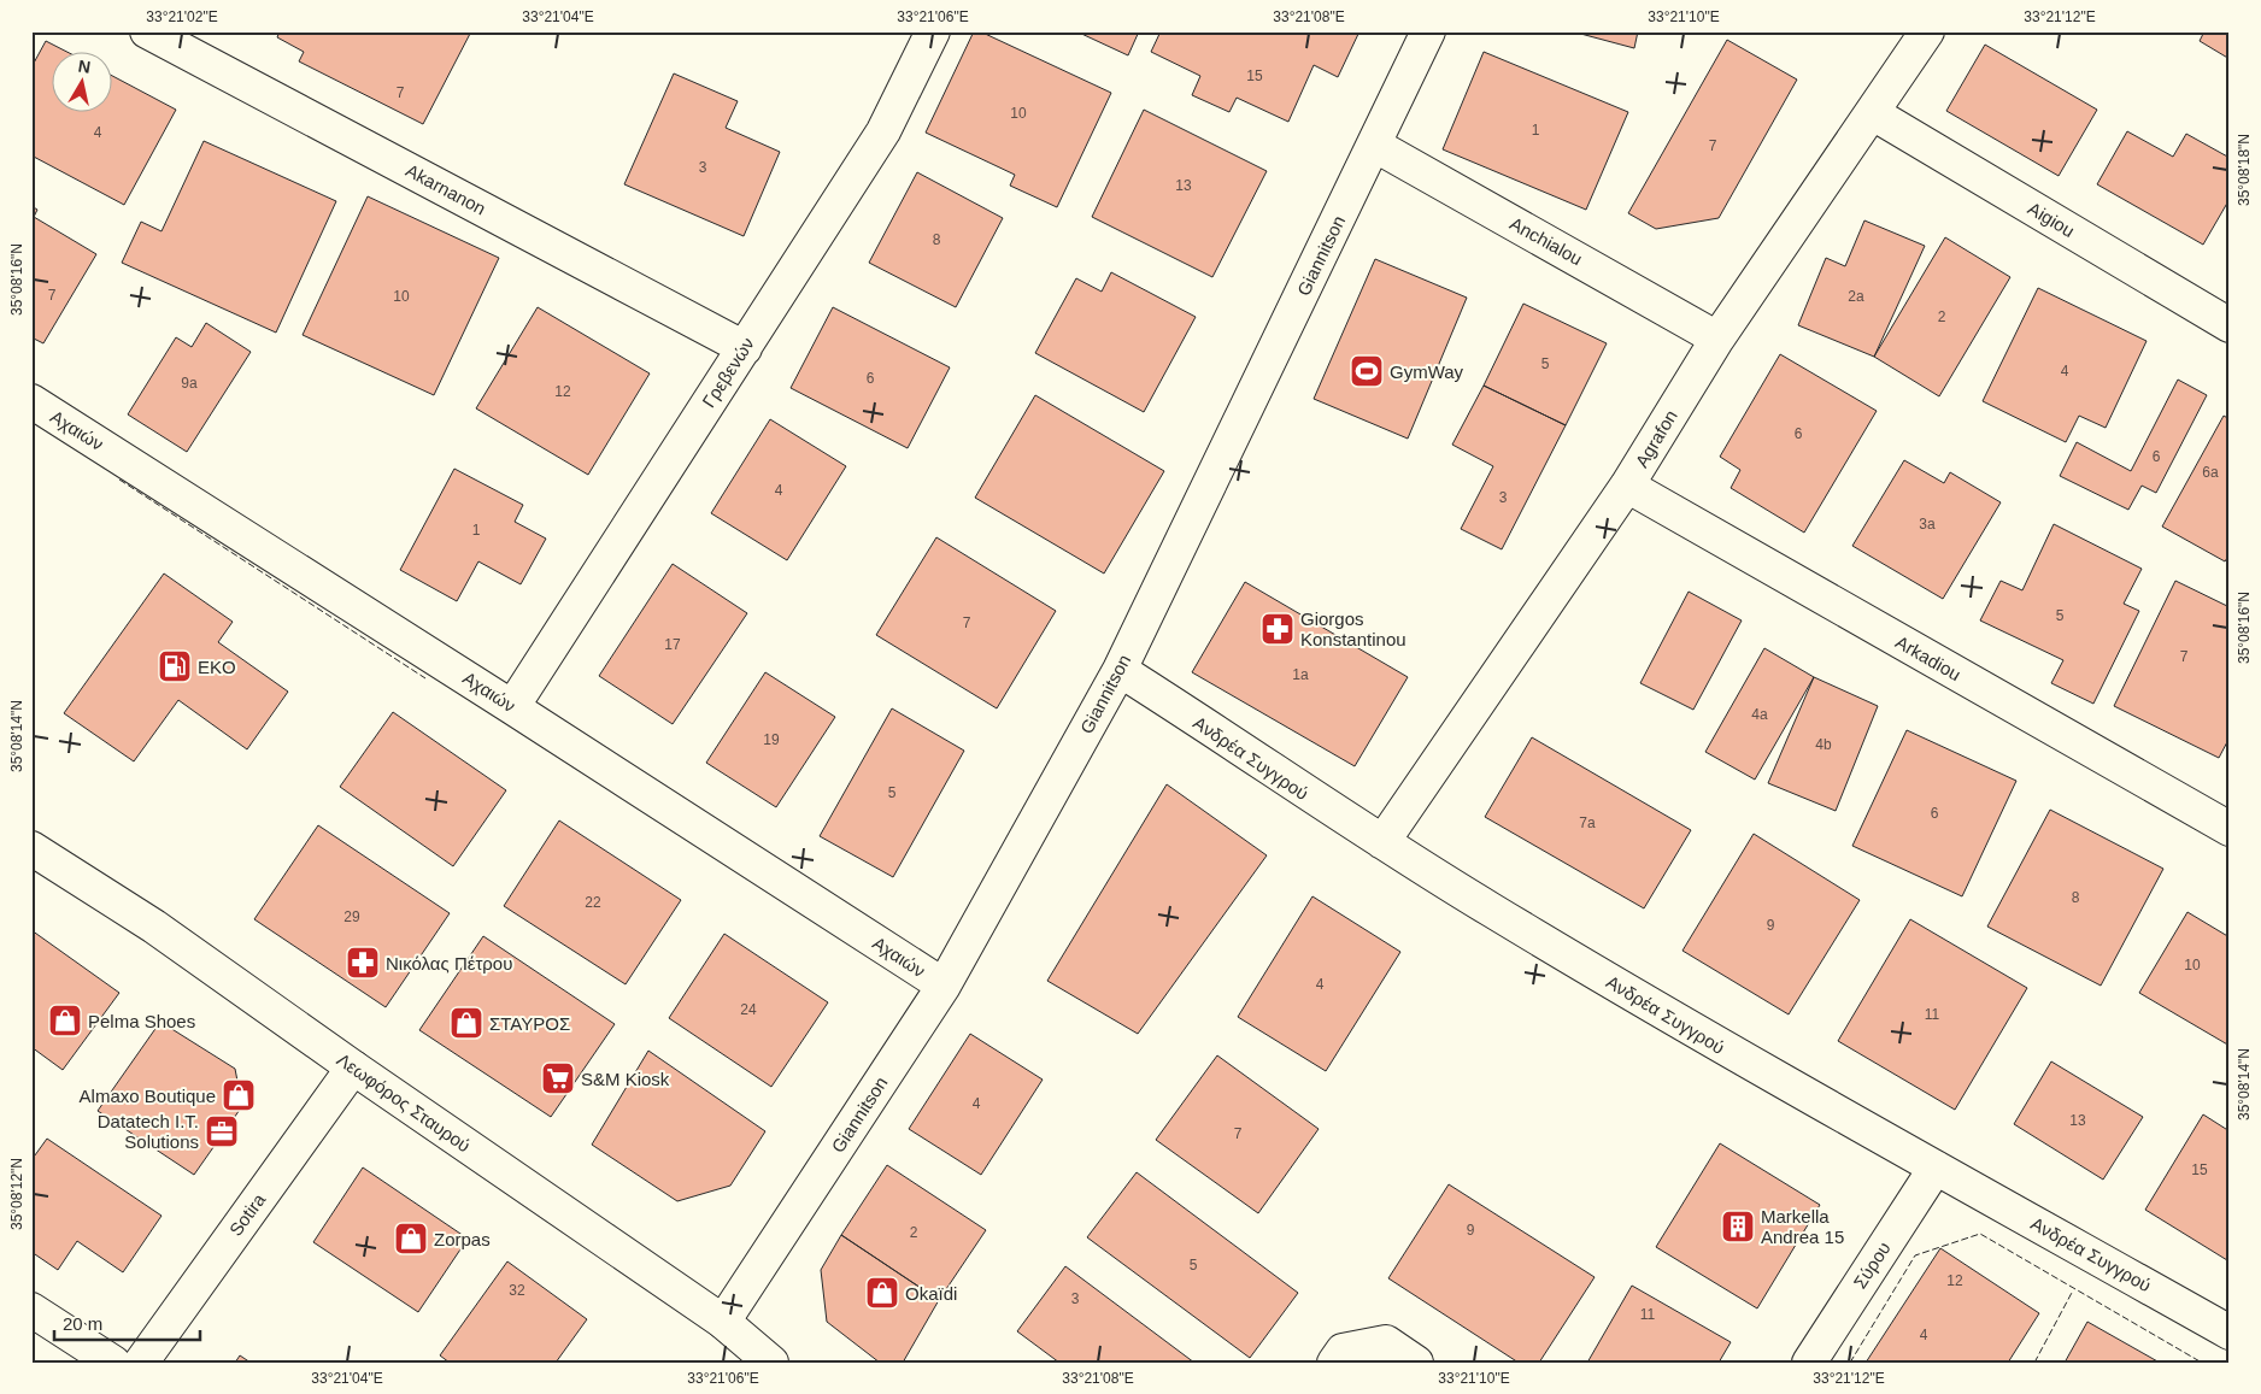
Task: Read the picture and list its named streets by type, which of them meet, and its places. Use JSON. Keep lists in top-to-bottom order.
{
  "streets": {
    "street": [
      "Akarnanon",
      "Aigiou",
      "Anchialou",
      "Giannitson",
      "Γρεβενών",
      "Αχαιών",
      "Agrafon",
      "Arkadiou",
      "Ανδρέα Συγγρού",
      "Λεωφόρος Σταυρού",
      "Sotira",
      "Σύρου"
    ]
  },
  "crossings": [
    ["Akarnanon", "Γρεβενών"],
    ["Aigiou", "Agrafon"],
    ["Anchialou", "Giannitson"],
    ["Anchialou", "Agrafon"],
    ["Giannitson", "Αχαιών"],
    ["Giannitson", "Ανδρέα Συγγρού"],
    ["Giannitson", "Λεωφόρος Σταυρού"],
    ["Γρεβενών", "Αχαιών"],
    ["Agrafon", "Arkadiou"],
    ["Agrafon", "Ανδρέα Συγγρού"],
    ["Ανδρέα Συγγρού", "Σύρου"],
    ["Λεωφόρος Σταυρού", "Sotira"]
  ],
  "places": {
    "sports": ["GymWay"],
    "pharmacy": ["Giorgos Konstantinou", "Νικόλας Πέτρου"],
    "fuel station": ["EKO"],
    "shop": [
      "Pelma Shoes",
      "ΣΤΑΥΡΟΣ",
      "Almaxo Boutique",
      "Zorpas",
      "Okaïdi"
    ],
    "supermarket": ["S&M Kiosk"],
    "office": ["Datatech I.T. Solutions"],
    "building": ["Markella Andrea 15"]
  },
  "house_numbers": [
    "15",
    "7",
    "10",
    "1",
    "4",
    "7",
    "3",
    "13",
    "8",
    "7",
    "10",
    "2a",
    "2",
    "5",
    "4",
    "6",
    "9a",
    "12",
    "6",
    "6",
    "6a",
    "4",
    "3",
    "3a",
    "1",
    "5",
    "7",
    "17",
    "7",
    "1a",
    "4a",
    "19",
    "4b",
    "5",
    "6",
    "7a",
    "8",
    "22",
    "29",
    "9",
    "10",
    "4",
    "24",
    "11",
    "4",
    "13",
    "7",
    "15",
    "9",
    "2",
    "5",
    "12",
    "32",
    "3",
    "11",
    "4"
  ],
  "scale_bar": "20 m",
  "north": "top",
  "coordinates": [
    "33°21'02\"E",
    "33°21'04\"E",
    "33°21'06\"E",
    "33°21'08\"E",
    "33°21'10\"E",
    "33°21'12\"E",
    "35°08'18\"N",
    "35°08'16\"N",
    "35°08'14\"N",
    "35°08'12\"N"
  ]
}
